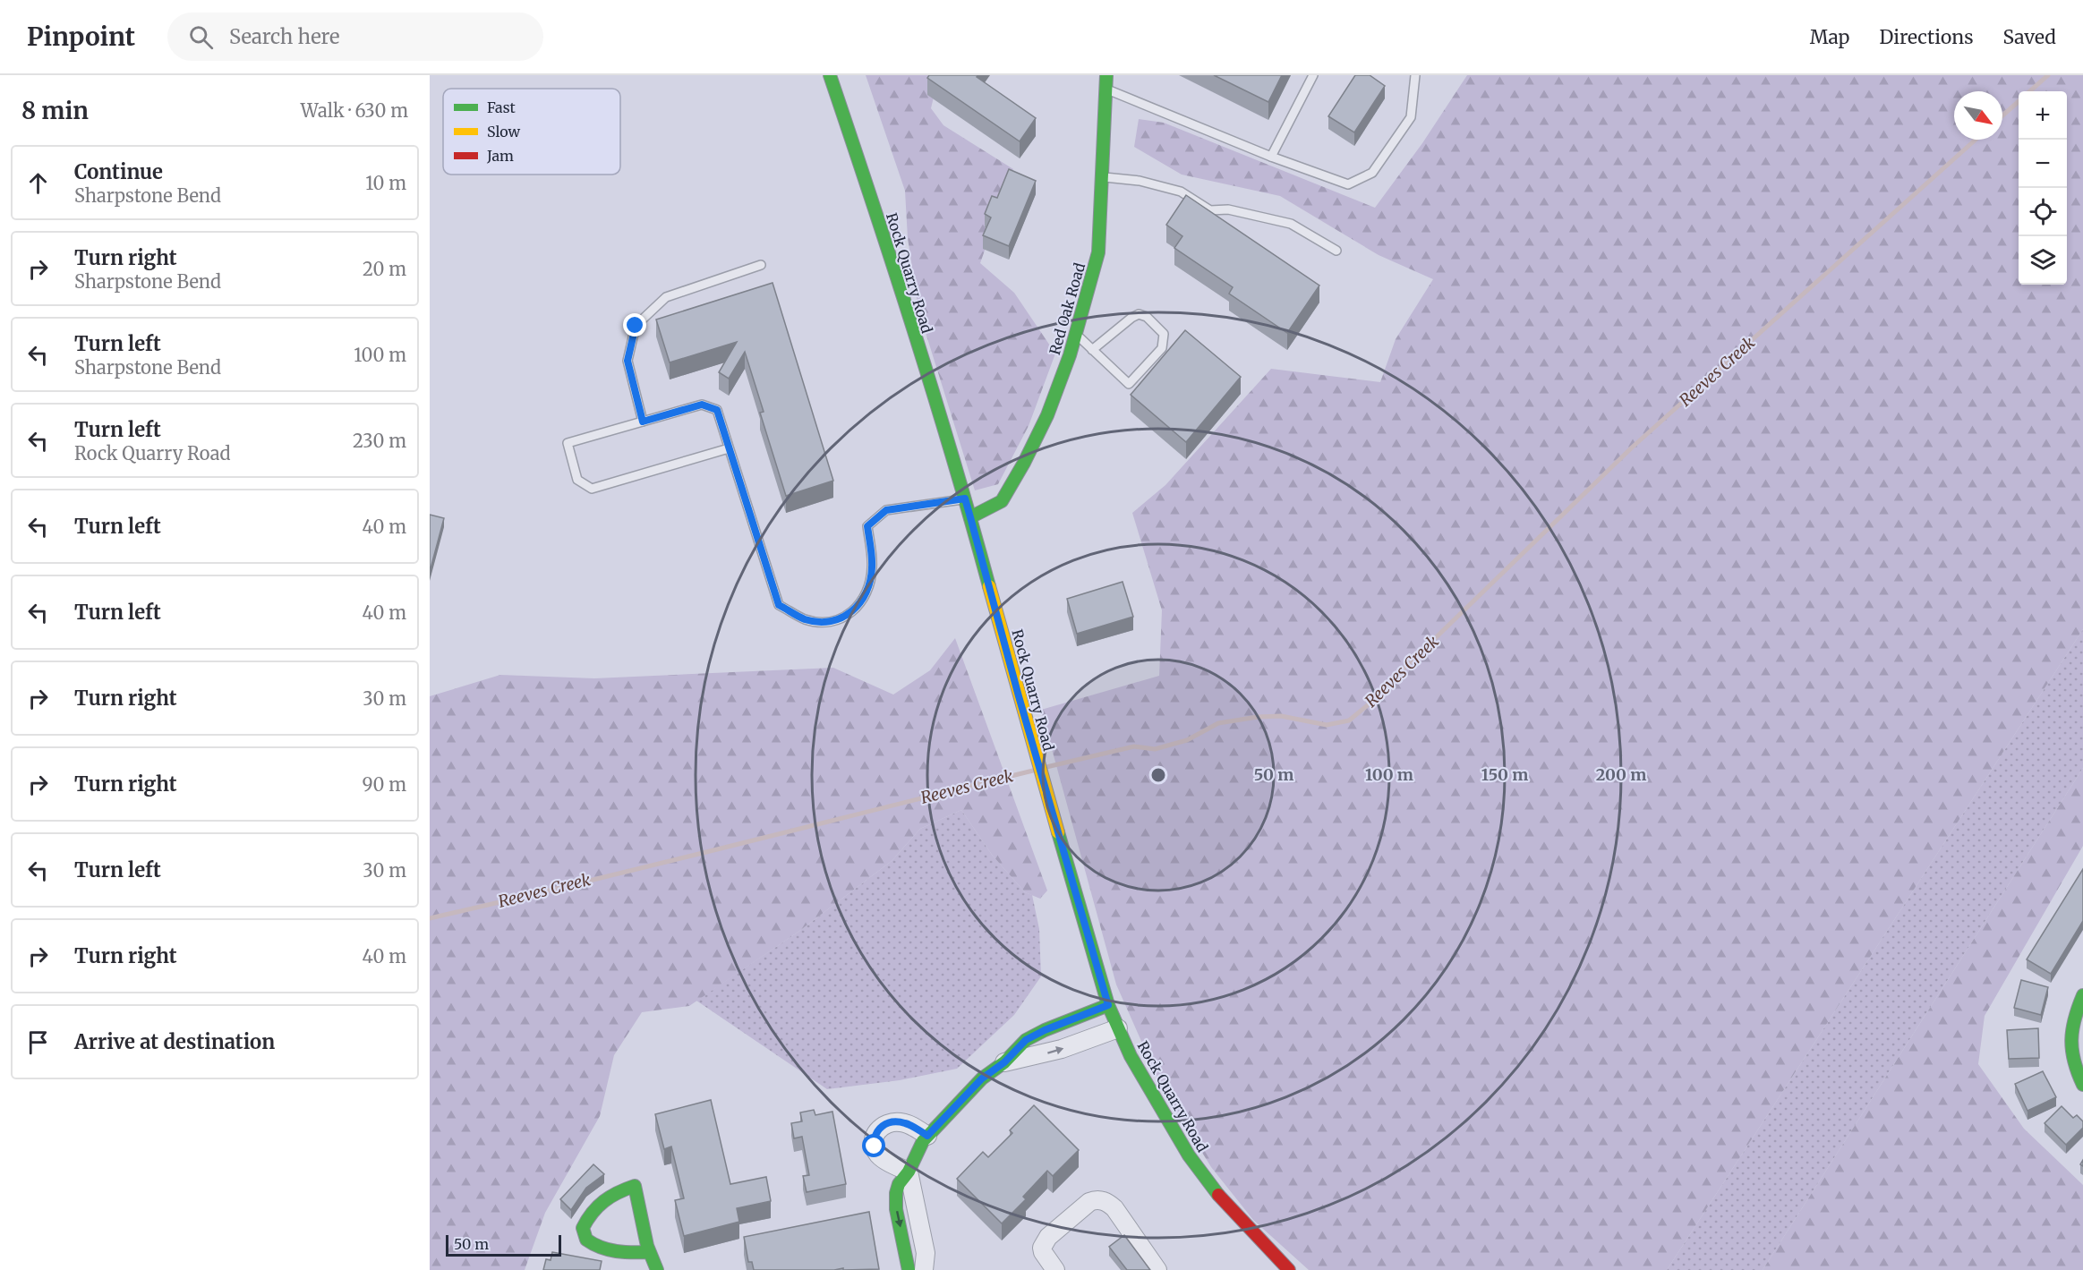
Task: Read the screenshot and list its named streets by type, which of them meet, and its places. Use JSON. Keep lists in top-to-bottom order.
{
  "streets": {
    "street": ["Rock Quarry Road", "Red Oak Road"]
  },
  "crossings": [
    ["Rock Quarry Road", "Red Oak Road"]
  ],
  "water": ["Reeves Creek"],
  "legend": ["Fast", "Slow", "Jam"],
  "scale_bar": "50 m",
  "north": "bottom right",
  "page": {
    "header": "Pinpoint",
    "search": "Search here",
    "nav": ["Map", "Directions", "Saved"],
    "heading": ["8 min", "Walk · 630 m"],
    "map_buttons": ["+", "−"],
    "list": [
      ["Continue", "Sharpstone Bend", "10 m"],
      ["Turn right", "Sharpstone Bend", "20 m"],
      ["Turn left", "Sharpstone Bend", "100 m"],
      ["Turn left", "Rock Quarry Road", "230 m"],
      ["Turn left", "40 m"],
      ["Turn left", "40 m"],
      ["Turn right", "30 m"],
      ["Turn right", "90 m"],
      ["Turn left", "30 m"],
      ["Turn right", "40 m"],
      "Arrive at destination"
    ],
    "scale": "50 m"
  },
  "rings": [
    "50 m",
    "100 m",
    "150 m",
    "200 m"
  ]
}
